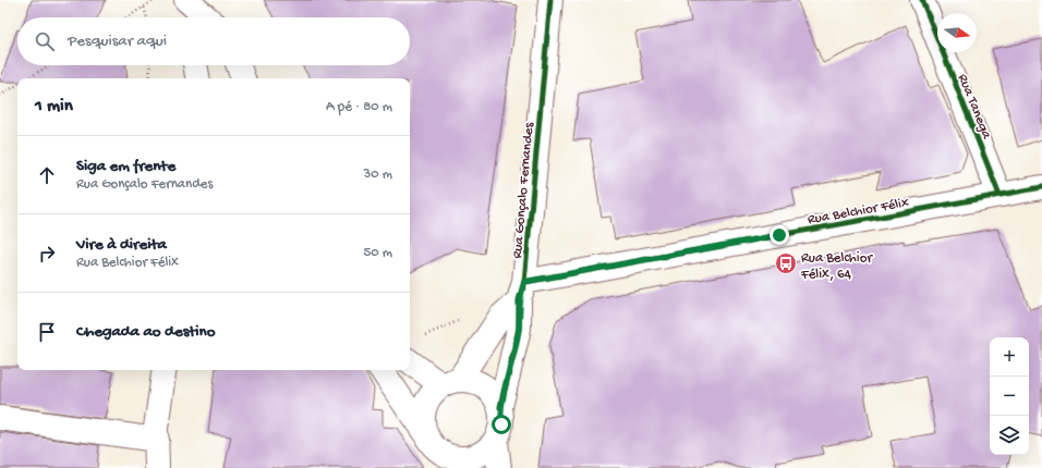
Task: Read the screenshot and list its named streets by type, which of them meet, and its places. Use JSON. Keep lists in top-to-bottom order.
{
  "streets": {
    "street": ["Rua Tanega", "Rua Gonçalo Fernandes", "Rua Belchior Félix"]
  },
  "crossings": [
    ["Rua Tanega", "Rua Belchior Félix"],
    ["Rua Gonçalo Fernandes", "Rua Belchior Félix"]
  ],
  "places": {
    "bus stop": ["Rua Belchior Félix, 64"]
  },
  "north": "right",
  "page": {
    "search": "Pesquisar aqui",
    "heading": ["1 min", "A pé · 80 m"],
    "list": [
      ["Siga em frente", "Rua Gonçalo Fernandes", "30 m"],
      ["Vire à direita", "Rua Belchior Félix", "50 m"],
      "Chegada ao destino"
    ],
    "map_buttons": ["+", "−"]
  }
}
